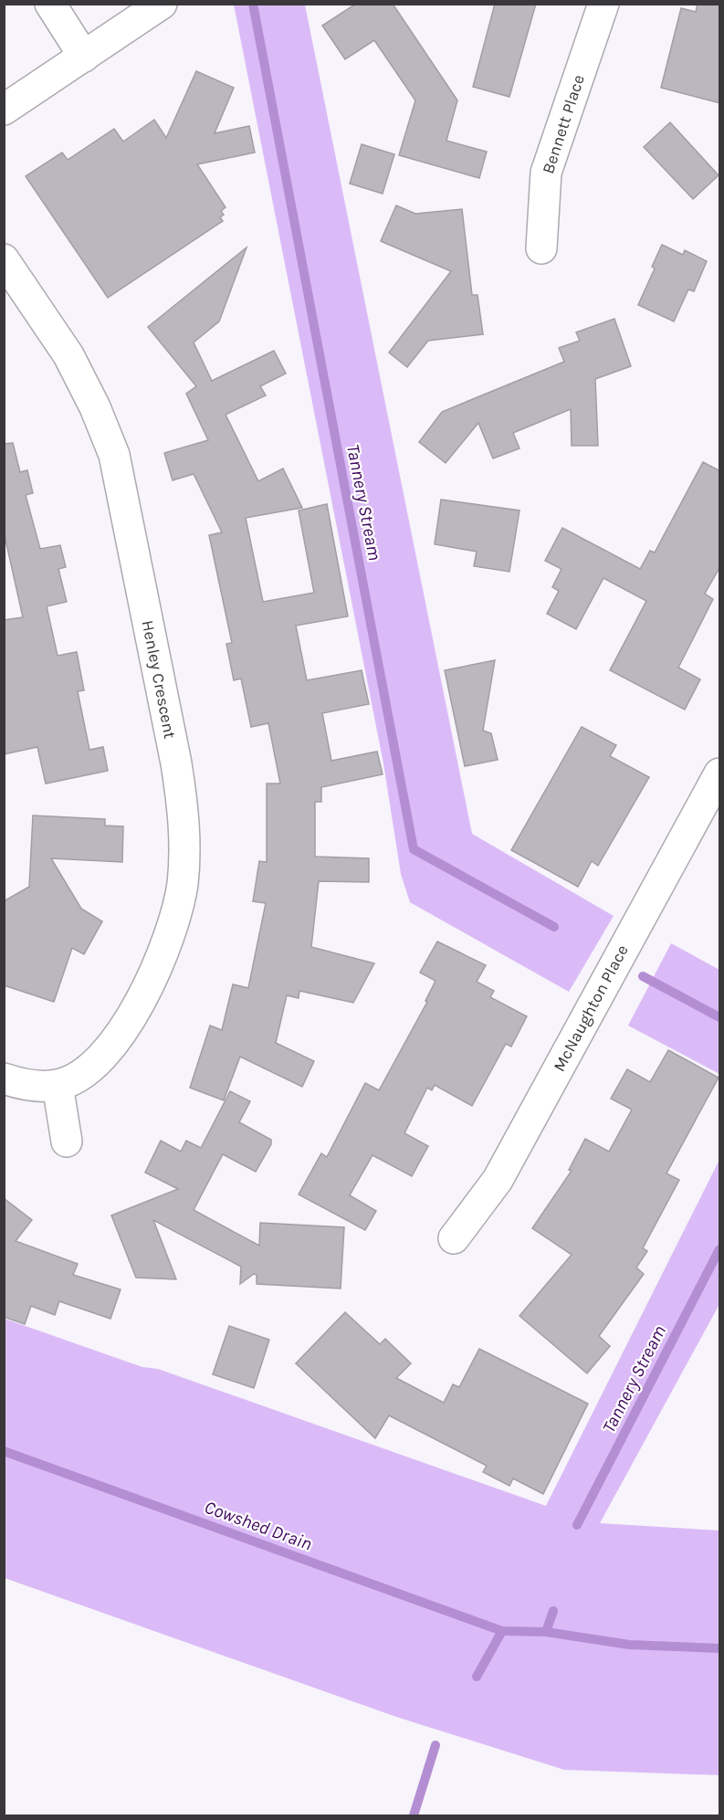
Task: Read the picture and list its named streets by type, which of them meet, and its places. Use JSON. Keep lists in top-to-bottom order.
{
  "streets": {
    "street": ["Bennett Place", "Henley Crescent", "McNaughton Place"]
  },
  "water": ["Tannery Stream", "Cowshed Drain"]
}
